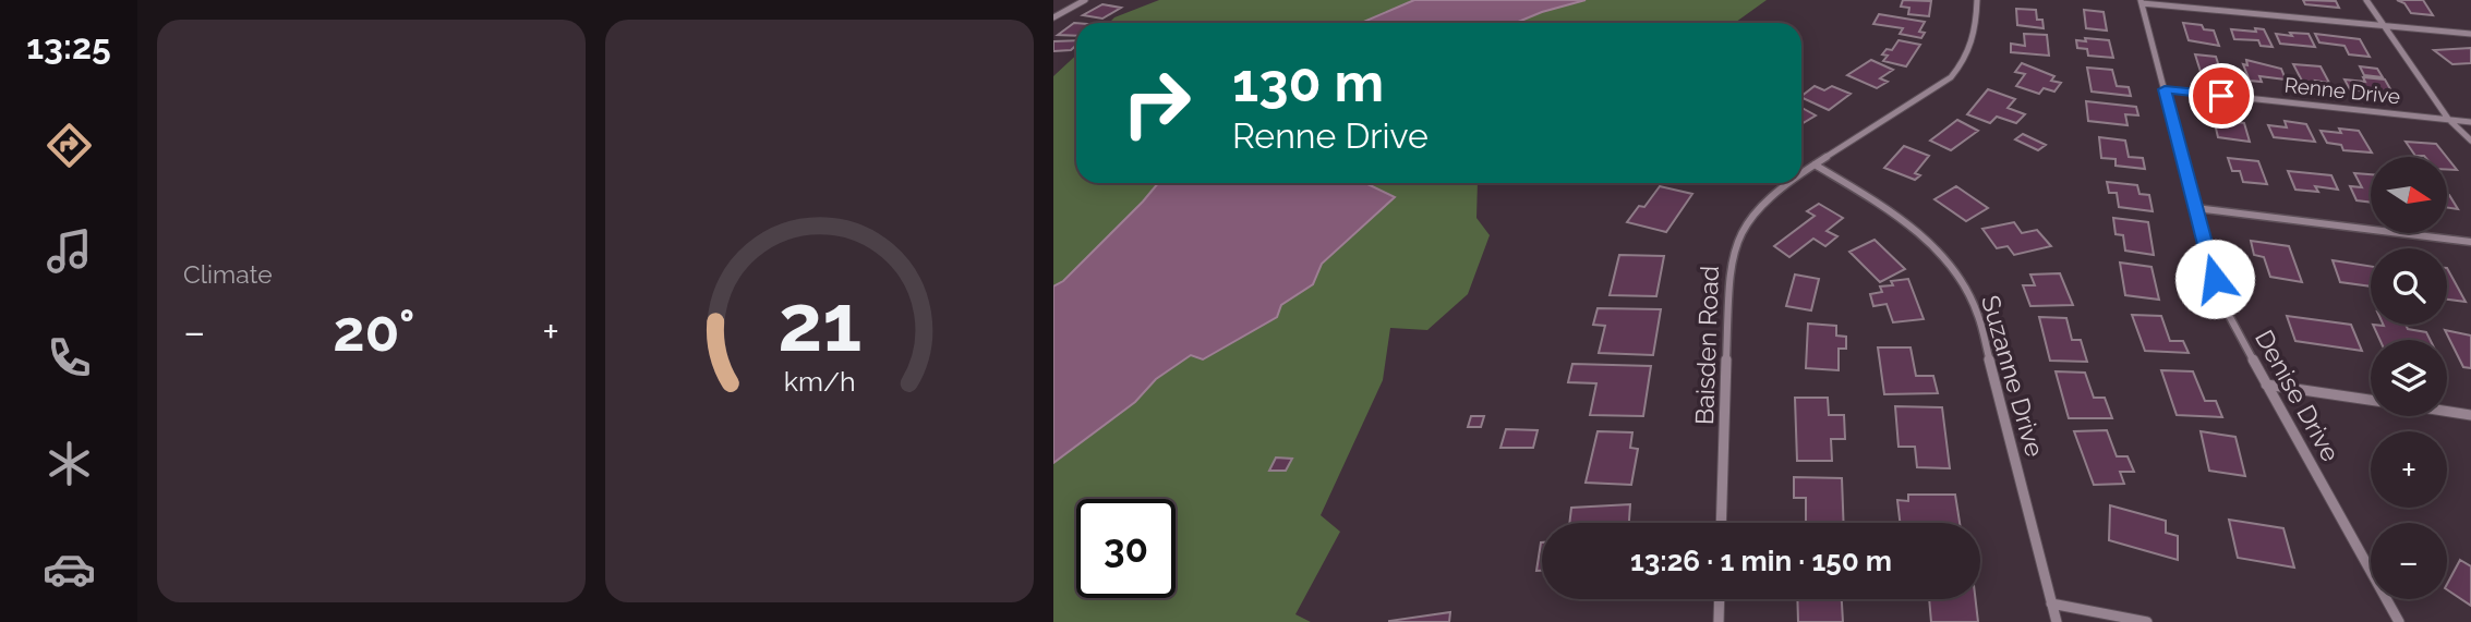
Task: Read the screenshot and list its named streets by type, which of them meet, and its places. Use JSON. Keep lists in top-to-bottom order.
{
  "streets": {
    "street": [
      "Renne Drive",
      "Baisden Road",
      "Suzanne Drive",
      "Denise Drive"
    ]
  },
  "crossings": [
    ["Renne Drive", "Denise Drive"],
    ["Baisden Road", "Suzanne Drive"]
  ],
  "north": "right",
  "page": {
    "tabs": "13:25",
    "tile": "Climate",
    "turn": ["130 m", "Renne Drive"],
    "map_buttons": ["+", "−"],
    "heat": ["−", "20°", "+"],
    "limit": "30",
    "trip": "13:26 · 1 min · 150 m",
    "gauge": ["21", "km/h"]
  }
}
